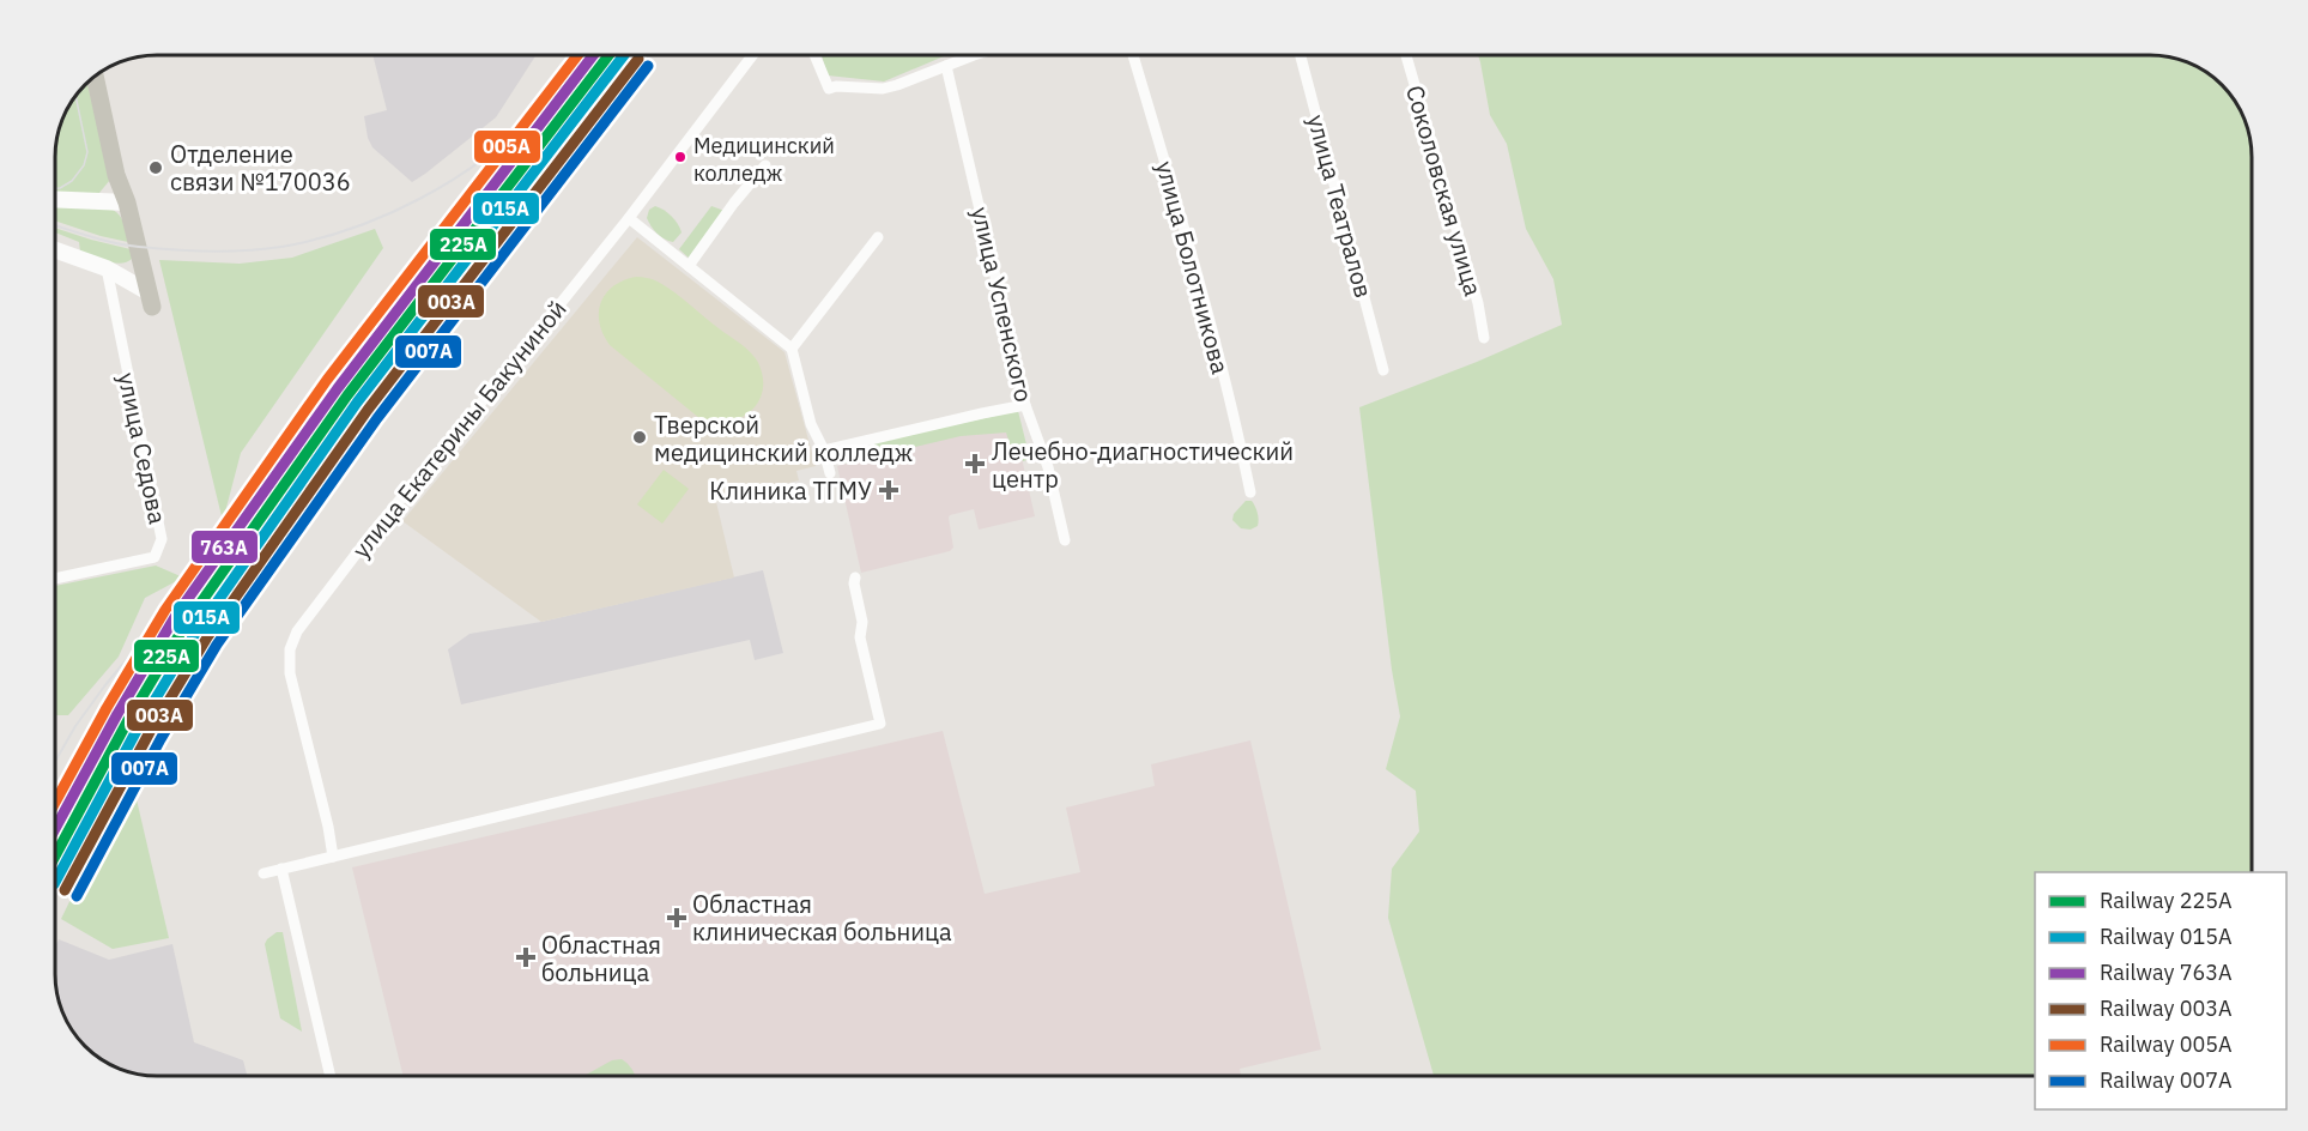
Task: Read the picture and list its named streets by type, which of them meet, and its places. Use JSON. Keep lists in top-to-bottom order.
{
  "streets": {
    "street": [
      "Соколовская улица",
      "улица Театралов",
      "улица Болотникова",
      "улица Успенского",
      "улица Екатерины Бакуниной",
      "улица Седова"
    ]
  },
  "places": {
    "other": ["Медицинский колледж", "Отделение связи №170036", "Тверской медицинский колледж"],
    "health": [
      "Лечебно-диагностический центр",
      "Клиника ТГМУ",
      "Областная клиническая больница",
      "Областная больница"
    ]
  },
  "lines": [
    "rail line 225А",
    "rail line 015А",
    "rail line 763А",
    "rail line 005А",
    "rail line 003А",
    "rail line 007А"
  ],
  "legend": [
    "Railway 225А",
    "Railway 015А",
    "Railway 763А",
    "Railway 003А",
    "Railway 005А",
    "Railway 007А"
  ]
}
